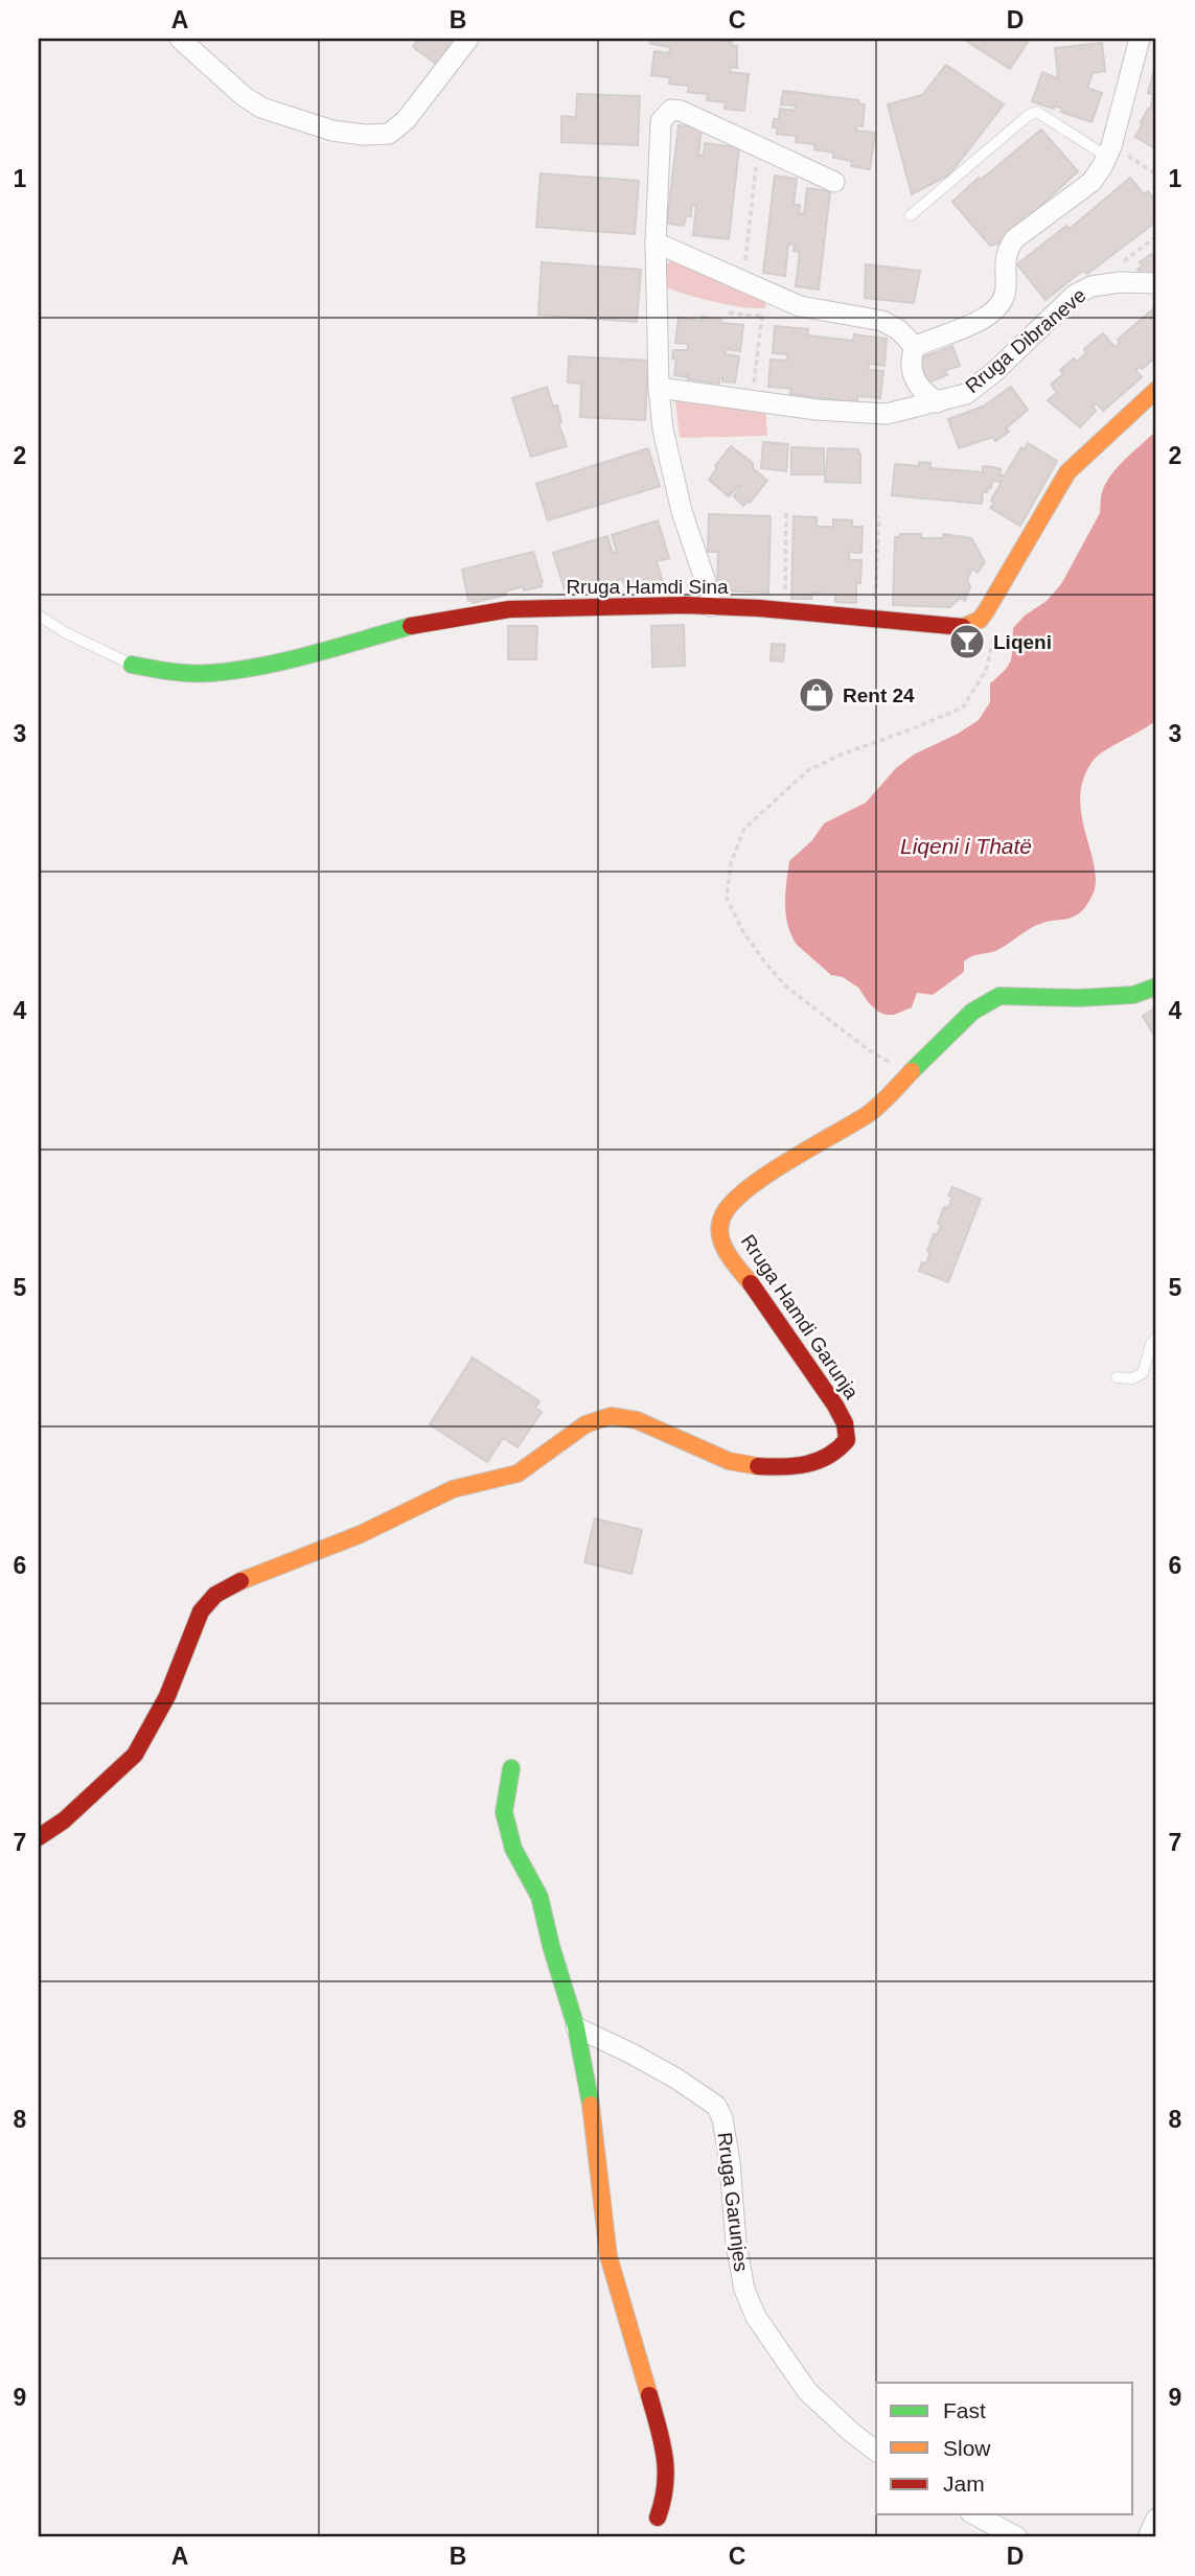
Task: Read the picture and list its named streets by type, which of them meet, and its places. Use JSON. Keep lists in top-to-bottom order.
{
  "streets": {
    "street": [
      "Rruga Dibraneve",
      "Rruga Hamdi Sina",
      "Rruga Hamdi Garunja",
      "Rruga Garunjes"
    ]
  },
  "water": ["Liqeni i Thatë"],
  "places": {
    "bar": ["Liqeni"],
    "shop": ["Rent 24"]
  },
  "legend": ["Fast", "Slow", "Jam"],
  "grid": {
    "columns": [
      "A",
      "B",
      "C",
      "D"
    ],
    "rows": [
      "1",
      "2",
      "3",
      "4",
      "5",
      "6",
      "7",
      "8",
      "9"
    ]
  }
}
